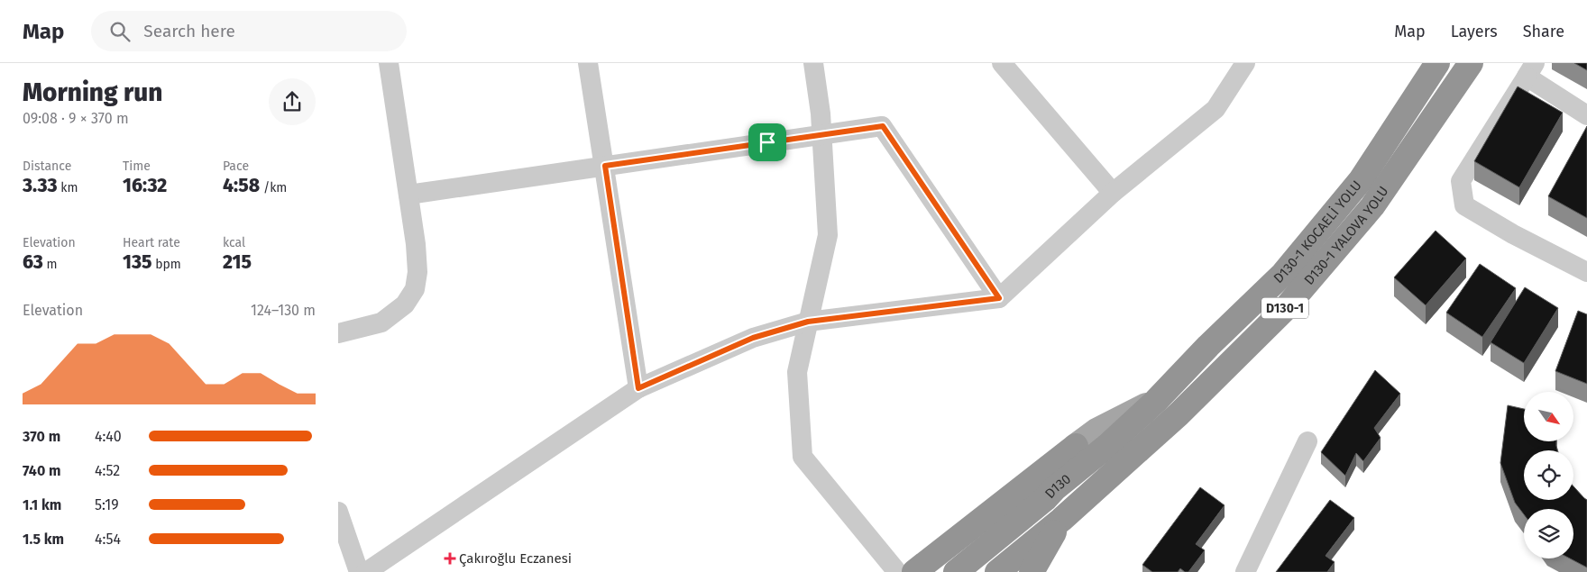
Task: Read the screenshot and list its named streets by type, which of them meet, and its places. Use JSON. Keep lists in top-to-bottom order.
{
  "streets": {
    "highway": [
      "D130-1 KOCAELİ YOLU",
      "D130-1 YALOVA YOLU",
      "D130-1",
      "D130"
    ]
  },
  "crossings": [
    ["D130-1 KOCAELİ YOLU", "D130"],
    ["D130-1 YALOVA YOLU", "D130-1"]
  ],
  "places": {
    "health": ["Çakıroğlu Eczanesi"]
  },
  "north": "bottom right",
  "page": {
    "header": "Map",
    "search": "Search here",
    "nav": ["Map", "Layers", "Share"],
    "heading": ["Morning run", "09:08 · 9 × 370 m"],
    "stats": [
      ["Distance", "3.33 km"],
      ["Time", "16:32"],
      ["Pace", "4:58 /km"],
      ["Elevation", "63 m"],
      ["Heart rate", "135 bpm"],
      ["kcal", "215"]
    ],
    "chart": ["Elevation", "124–130 m"],
    "list": [
      {
        "name": "370 m",
        "note": "4:40"
      },
      {
        "name": "740 m",
        "note": "4:52"
      },
      {
        "name": "1.1 km",
        "note": "5:19"
      },
      {
        "name": "1.5 km",
        "note": "4:54"
      }
    ]
  }
}
